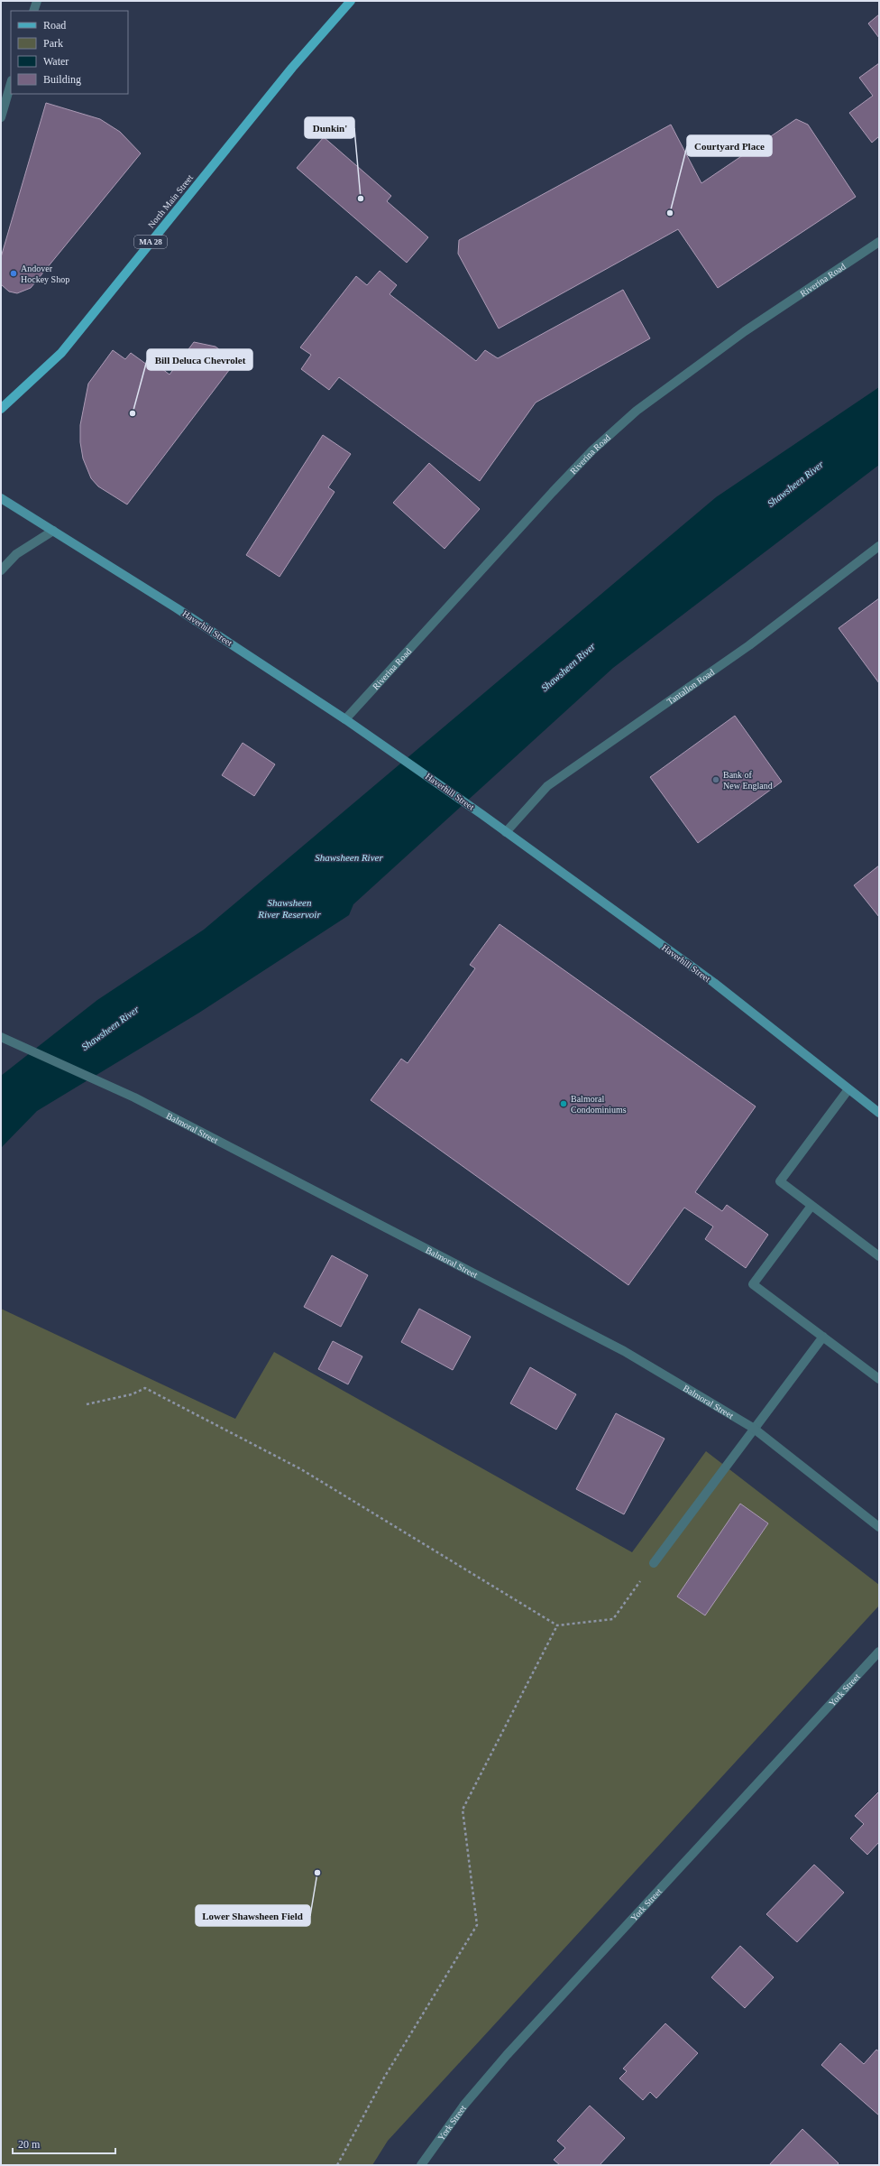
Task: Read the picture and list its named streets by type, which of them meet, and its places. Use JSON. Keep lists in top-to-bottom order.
{
  "streets": {
    "main road": ["North Main Street", "MA 28", "Haverhill Street"],
    "street": [
      "Riverina Road",
      "Tantallon Road",
      "Balmoral Street",
      "York Street"
    ]
  },
  "crossings": [
    ["Riverina Road", "Haverhill Street"],
    ["Haverhill Street", "Tantallon Road"]
  ],
  "water": ["Shawsheen River", "Shawsheen River Reservoir"],
  "places": [
    "Dunkin'",
    "Courtyard Place",
    "Andover Hockey Shop",
    "Bill Deluca Chevrolet",
    "Bank of New England",
    "Balmoral Condominiums",
    "Lower Shawsheen Field"
  ],
  "legend": [
    "Road",
    "Park",
    "Water",
    "Building"
  ],
  "scale_bar": "20 m"
}
